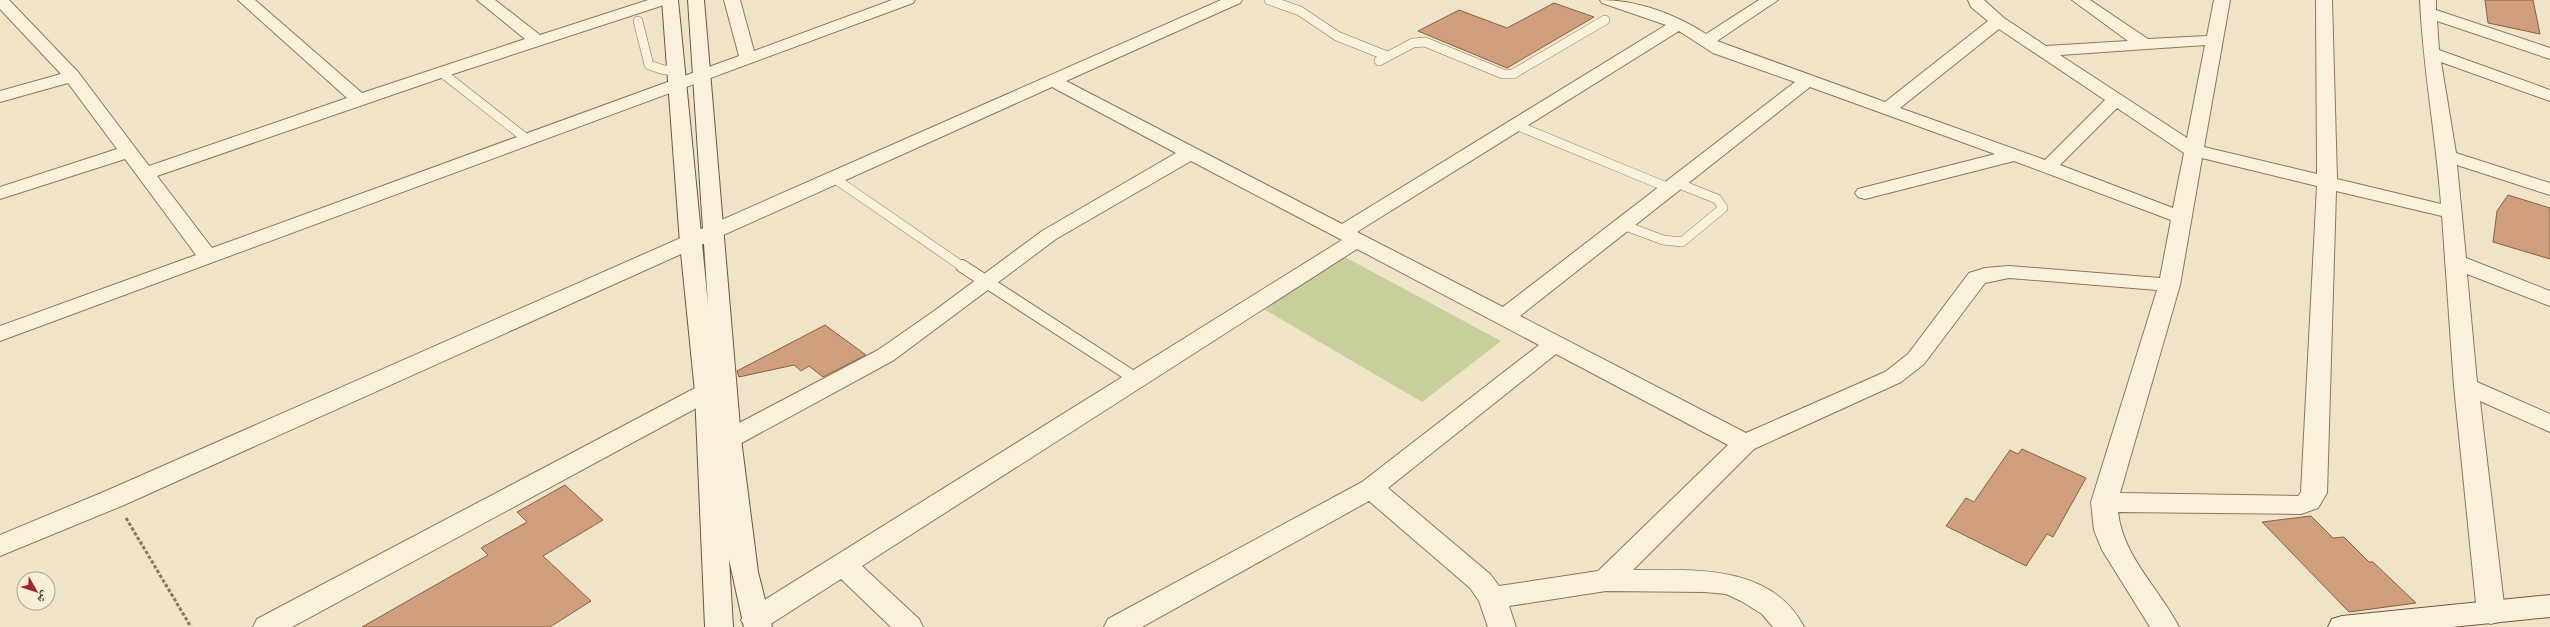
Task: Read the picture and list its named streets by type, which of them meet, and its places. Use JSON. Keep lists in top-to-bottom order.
{
  "north": "bottom right"
}
